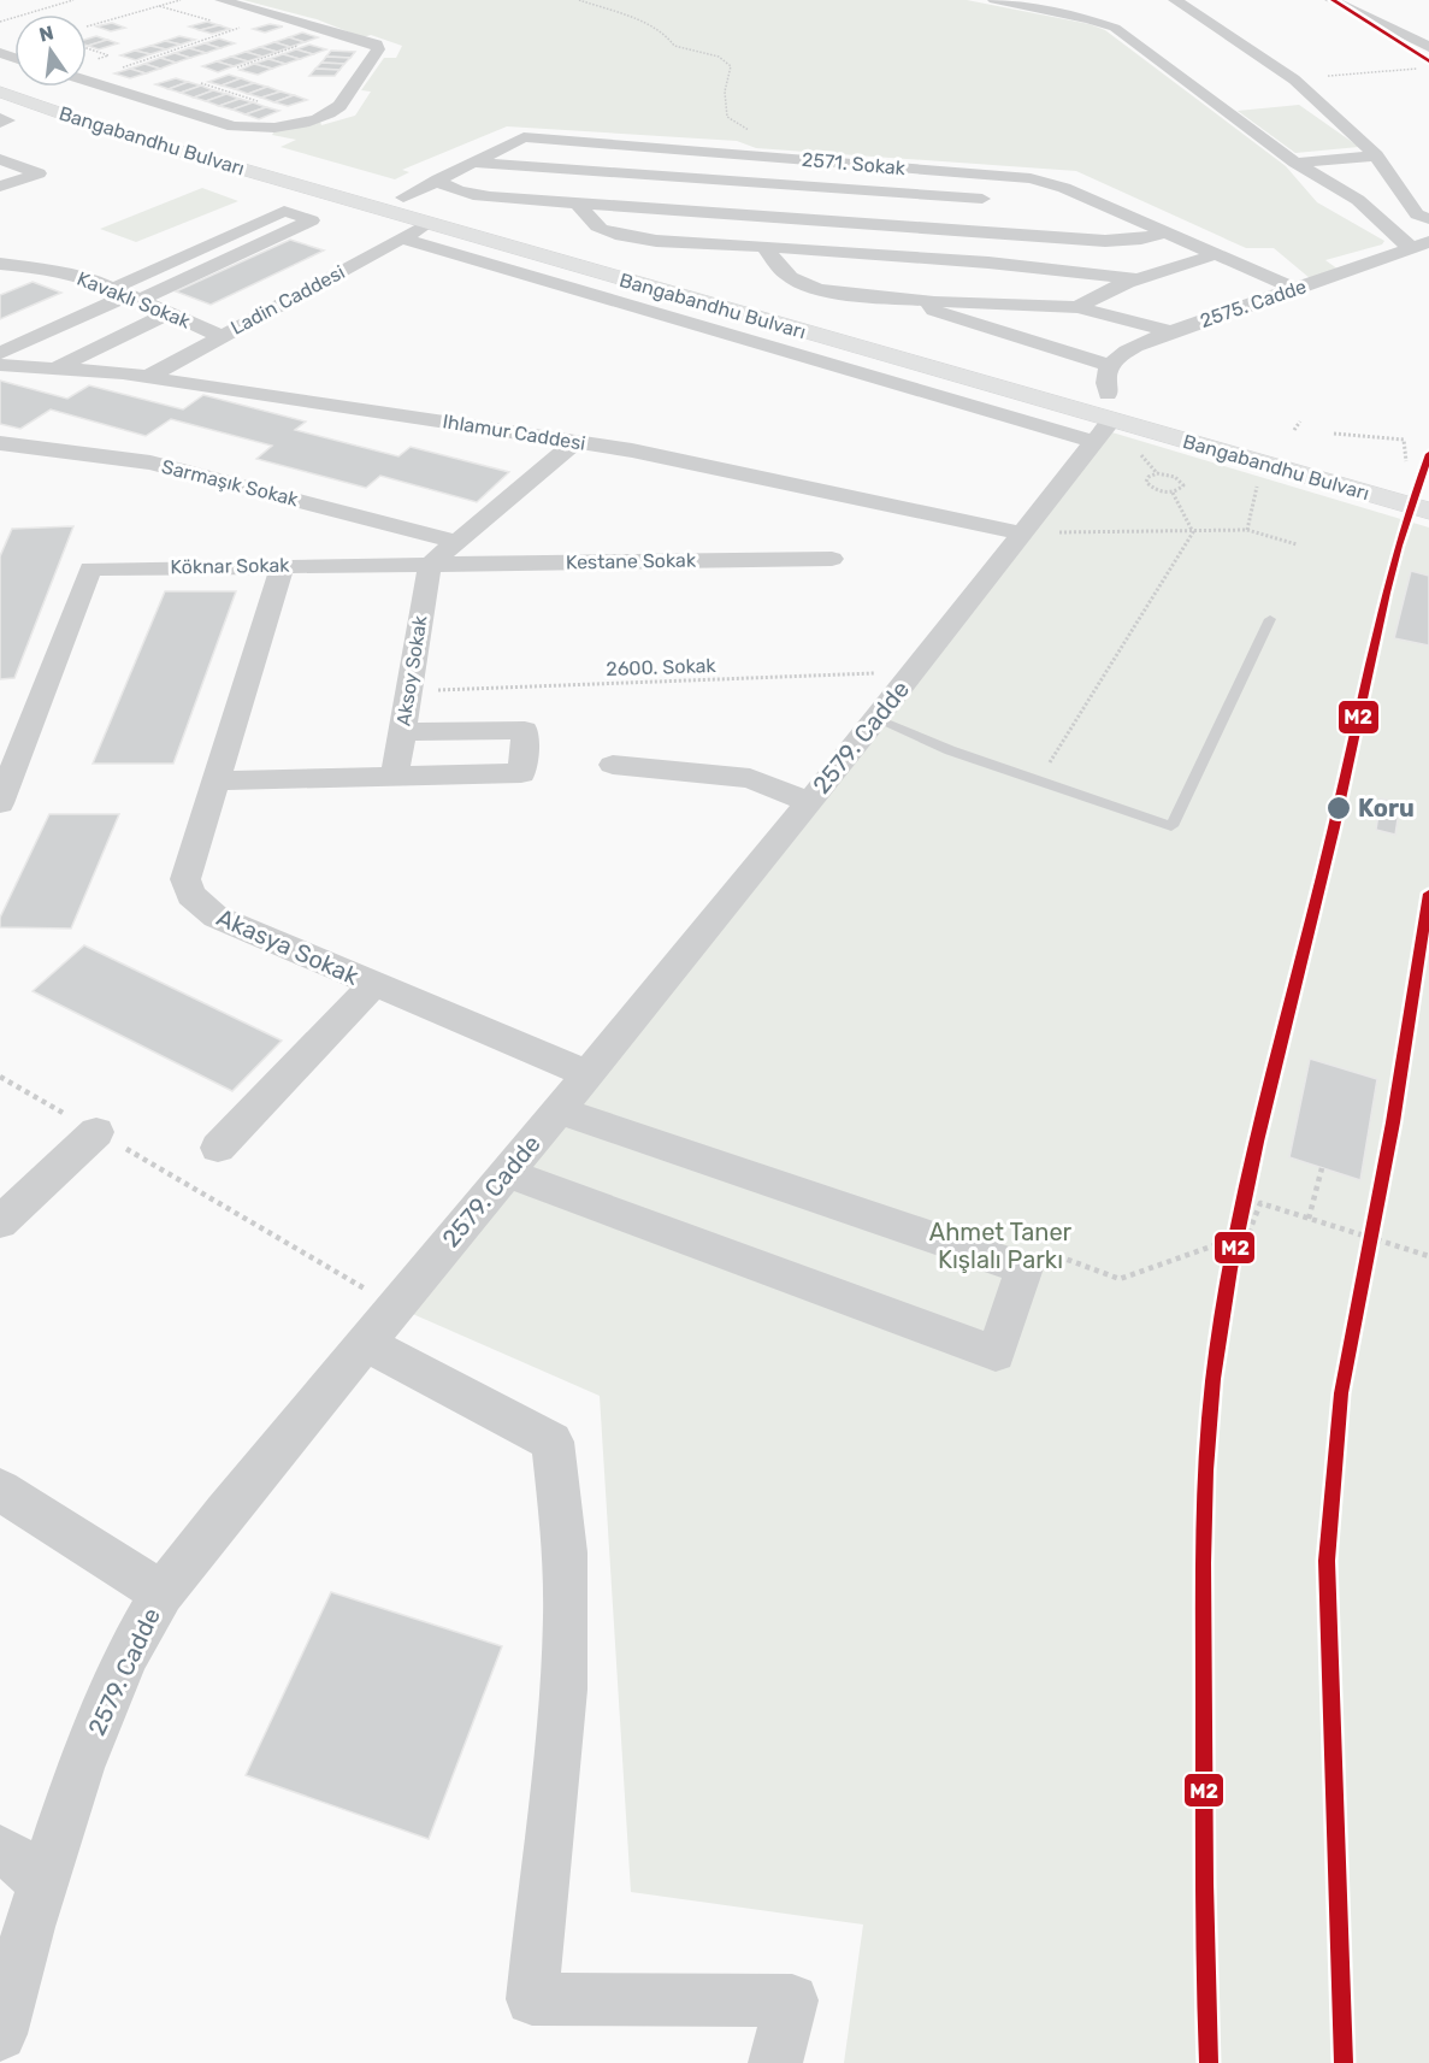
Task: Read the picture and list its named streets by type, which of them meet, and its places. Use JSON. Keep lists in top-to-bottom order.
{
  "streets": {
    "main road": ["Bangabandhu Bulvarı"],
    "street": [
      "2571. Sokak",
      "Kavaklı Sokak",
      "Ladin Caddesi",
      "2575. Cadde",
      "Ihlamur Caddesi",
      "Sarmaşık Sokak",
      "Kestane Sokak",
      "Köknar Sokak",
      "Aksoy Sokak",
      "2579. Cadde",
      "Akasya Sokak"
    ],
    "path": ["2600. Sokak"]
  },
  "crossings": [
    ["Bangabandhu Bulvarı", "2571. Sokak"],
    ["Bangabandhu Bulvarı", "Ladin Caddesi"],
    ["Bangabandhu Bulvarı", "2579. Cadde"],
    ["2571. Sokak", "2575. Cadde"],
    ["Kavaklı Sokak", "Ladin Caddesi"],
    ["Ladin Caddesi", "Ihlamur Caddesi"],
    ["Ihlamur Caddesi", "2579. Cadde"],
    ["Kestane Sokak", "Köknar Sokak"],
    ["Kestane Sokak", "Aksoy Sokak"],
    ["Köknar Sokak", "Aksoy Sokak"],
    ["Köknar Sokak", "Akasya Sokak"],
    ["2600. Sokak", "Aksoy Sokak"],
    ["2600. Sokak", "2579. Cadde"],
    ["2579. Cadde", "Akasya Sokak"]
  ],
  "parks": ["Ahmet Taner Kışlalı Parkı"],
  "places": ["Koru"],
  "lines": ["transit line M2"],
  "north": "top"
}
